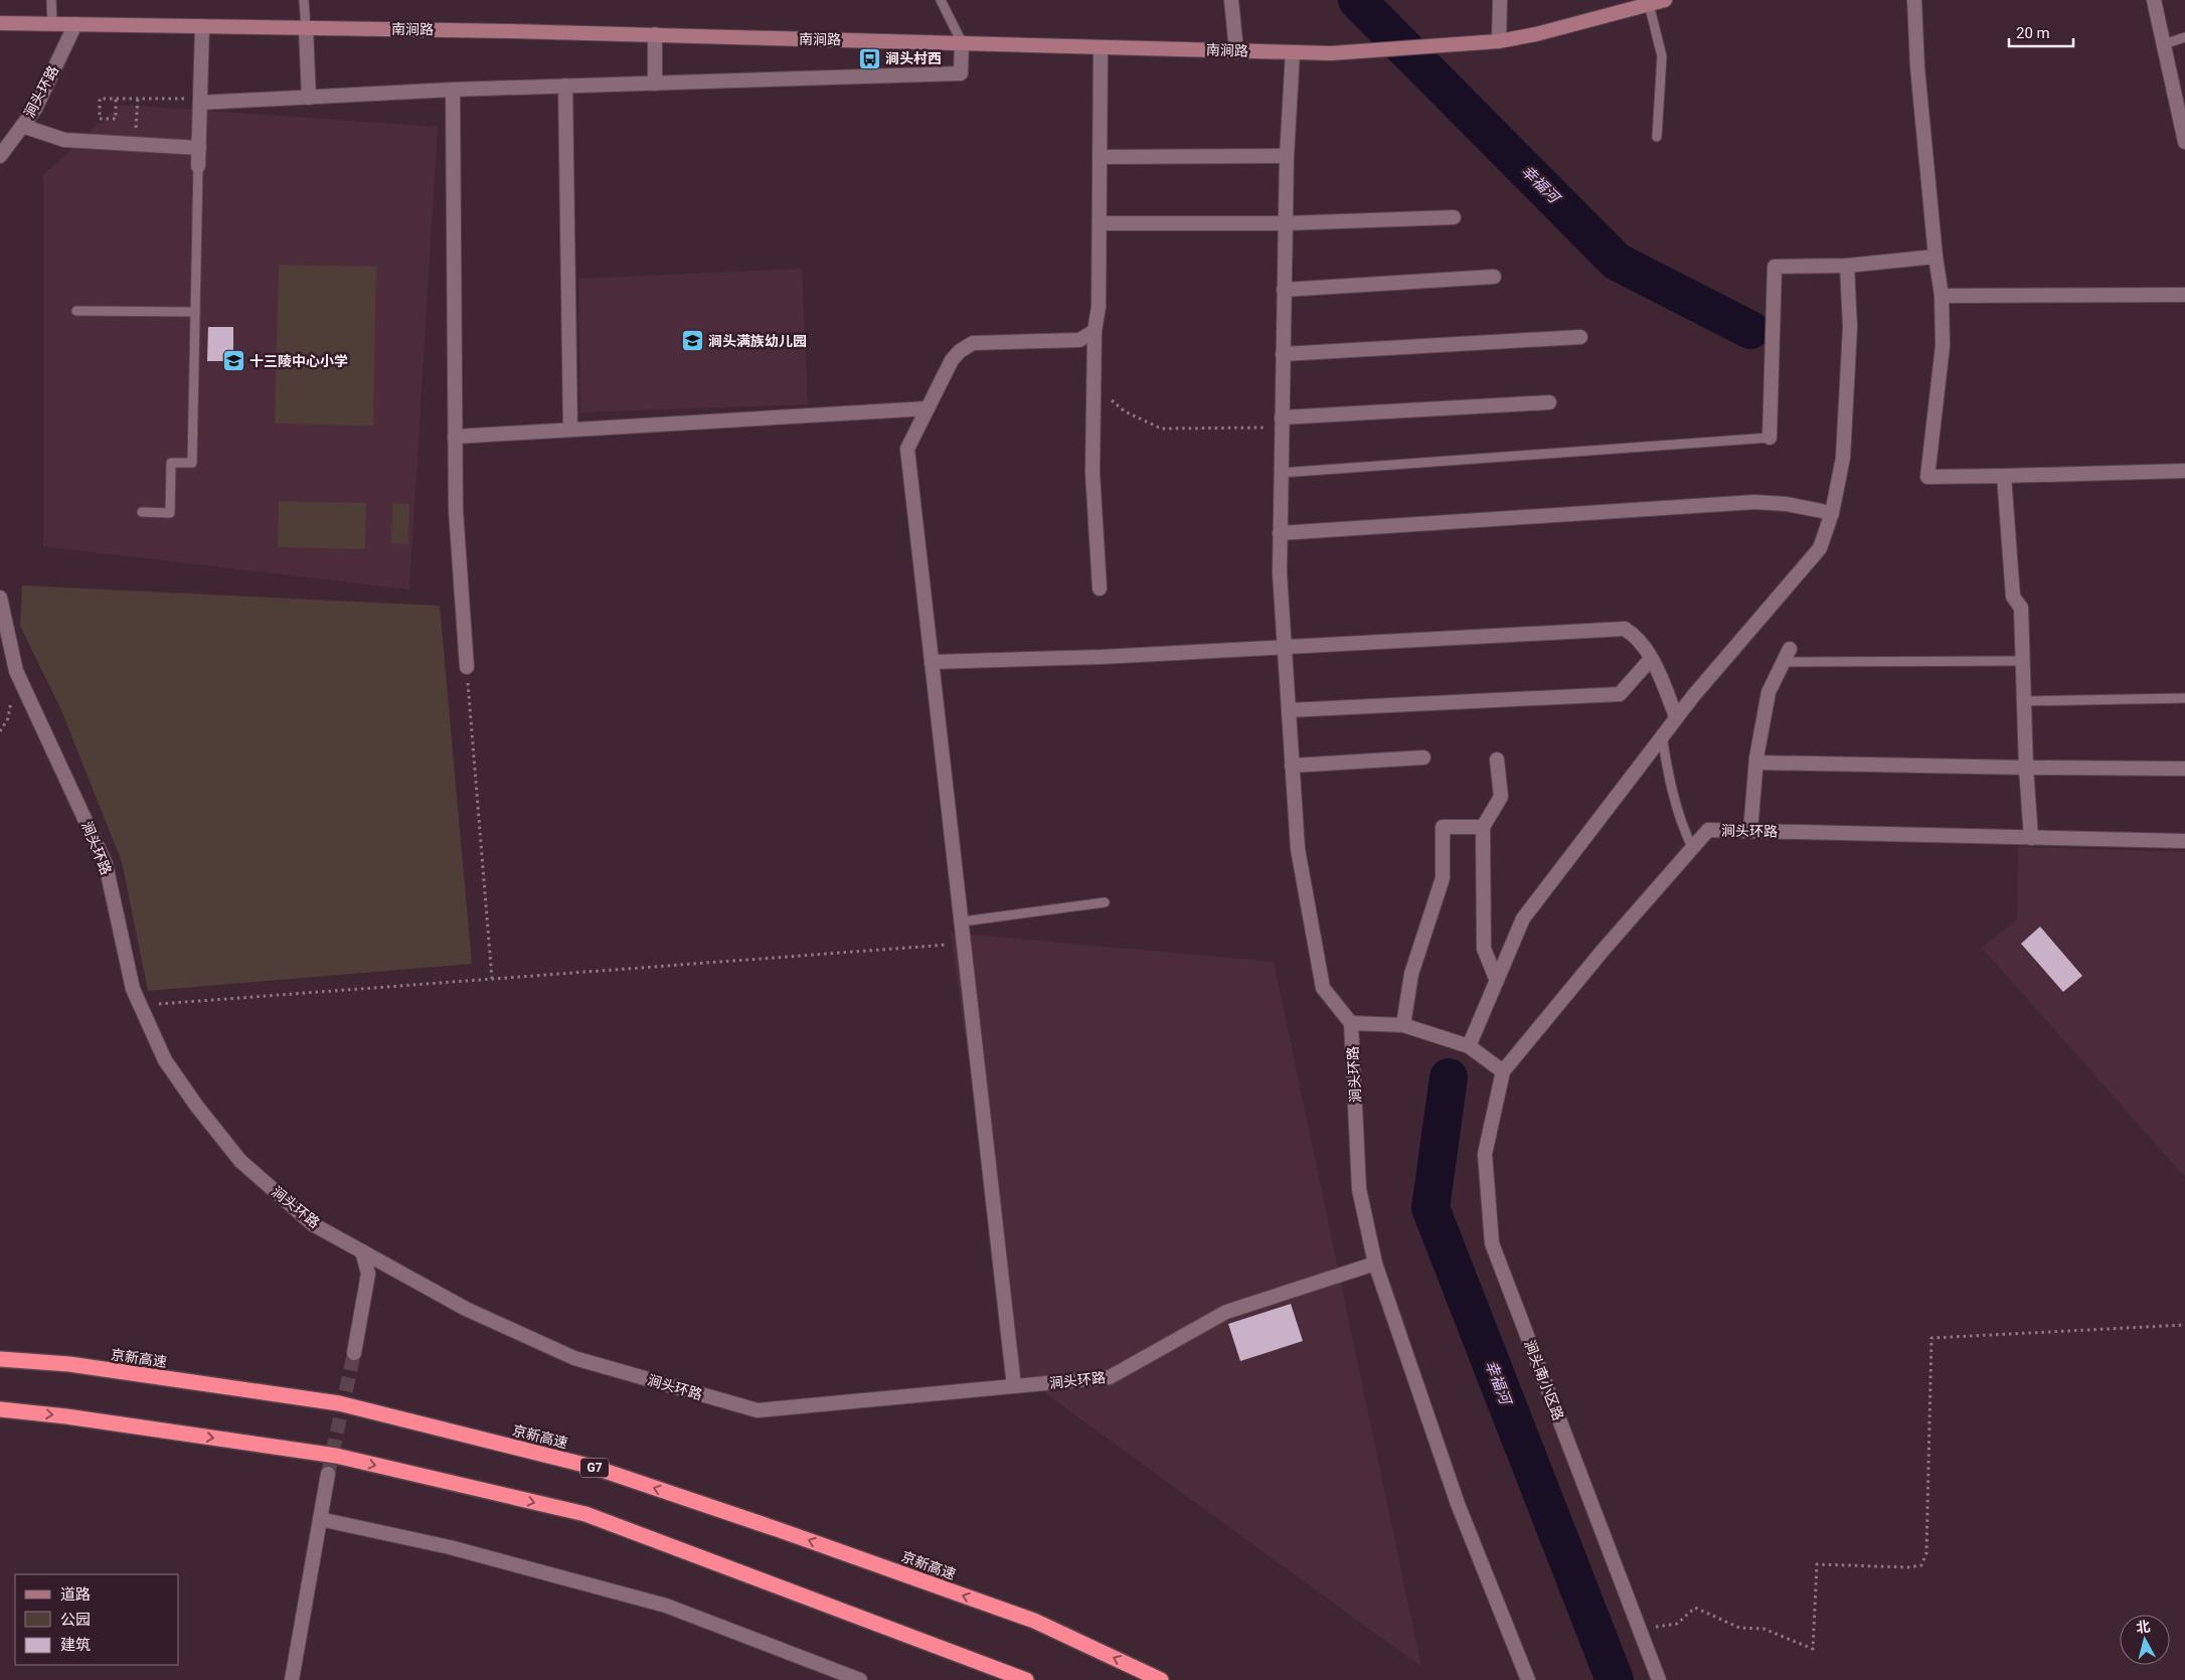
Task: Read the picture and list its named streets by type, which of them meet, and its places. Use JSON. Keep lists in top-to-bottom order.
{
  "streets": {
    "highway": ["京新高速", "G7"],
    "main road": ["南涧路"],
    "street": ["涧头环路", "涧头南小区路"]
  },
  "crossings": [
    ["南涧路", "涧头环路"],
    ["涧头环路", "涧头南小区路"]
  ],
  "water": ["幸福河"],
  "places": {
    "bus stop": ["涧头村西"],
    "school or university": ["涧头满族幼儿园", "十三陵中心小学"]
  },
  "legend": ["道路", "公园", "建筑"],
  "scale_bar": "20 m",
  "north": "top"
}
